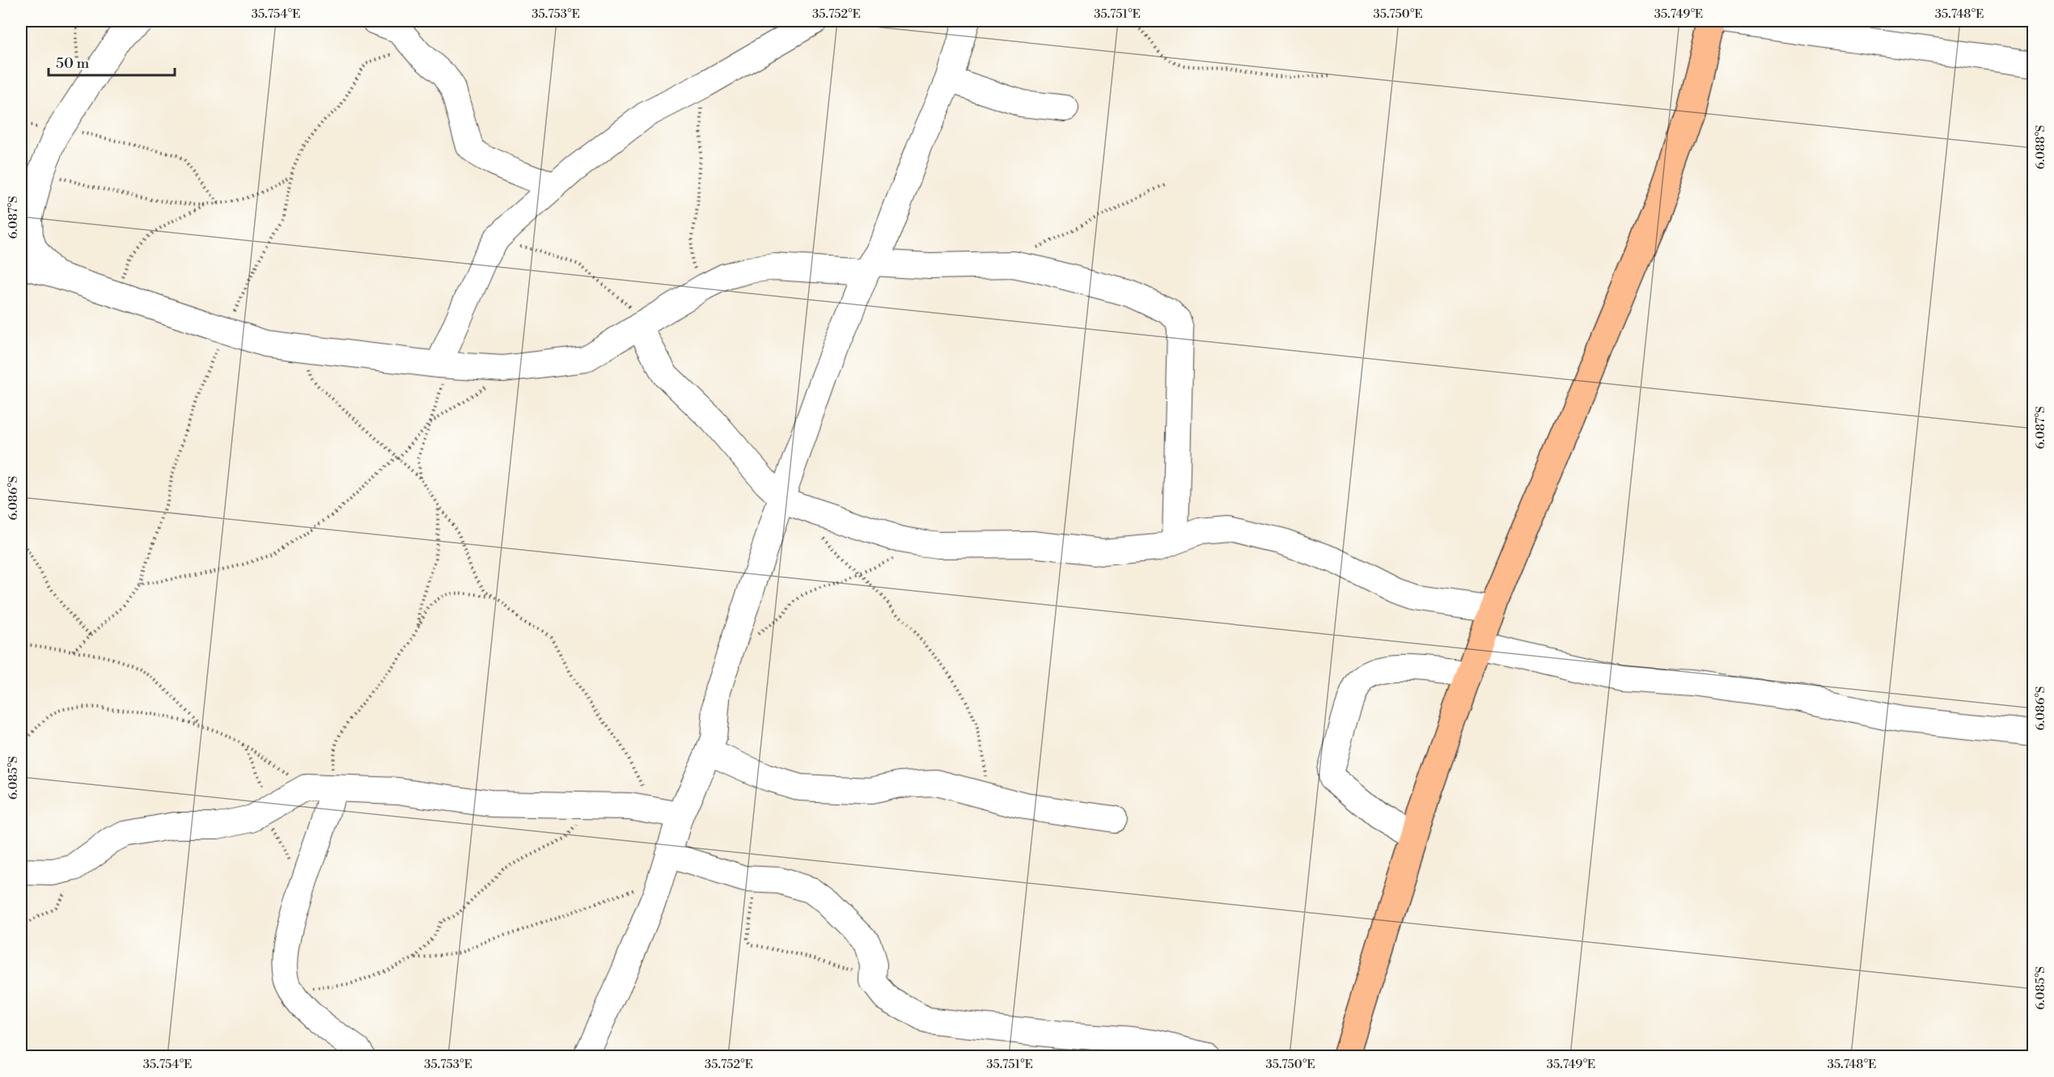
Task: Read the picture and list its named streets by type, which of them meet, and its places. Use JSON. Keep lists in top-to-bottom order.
{
  "scale_bar": "50 m",
  "coordinates": [
    "35.754°E",
    "35.753°E",
    "35.752°E",
    "35.751°E",
    "35.750°E",
    "35.749°E",
    "35.748°E",
    "6.088°S",
    "6.087°S",
    "6.086°S",
    "6.085°S"
  ]
}
